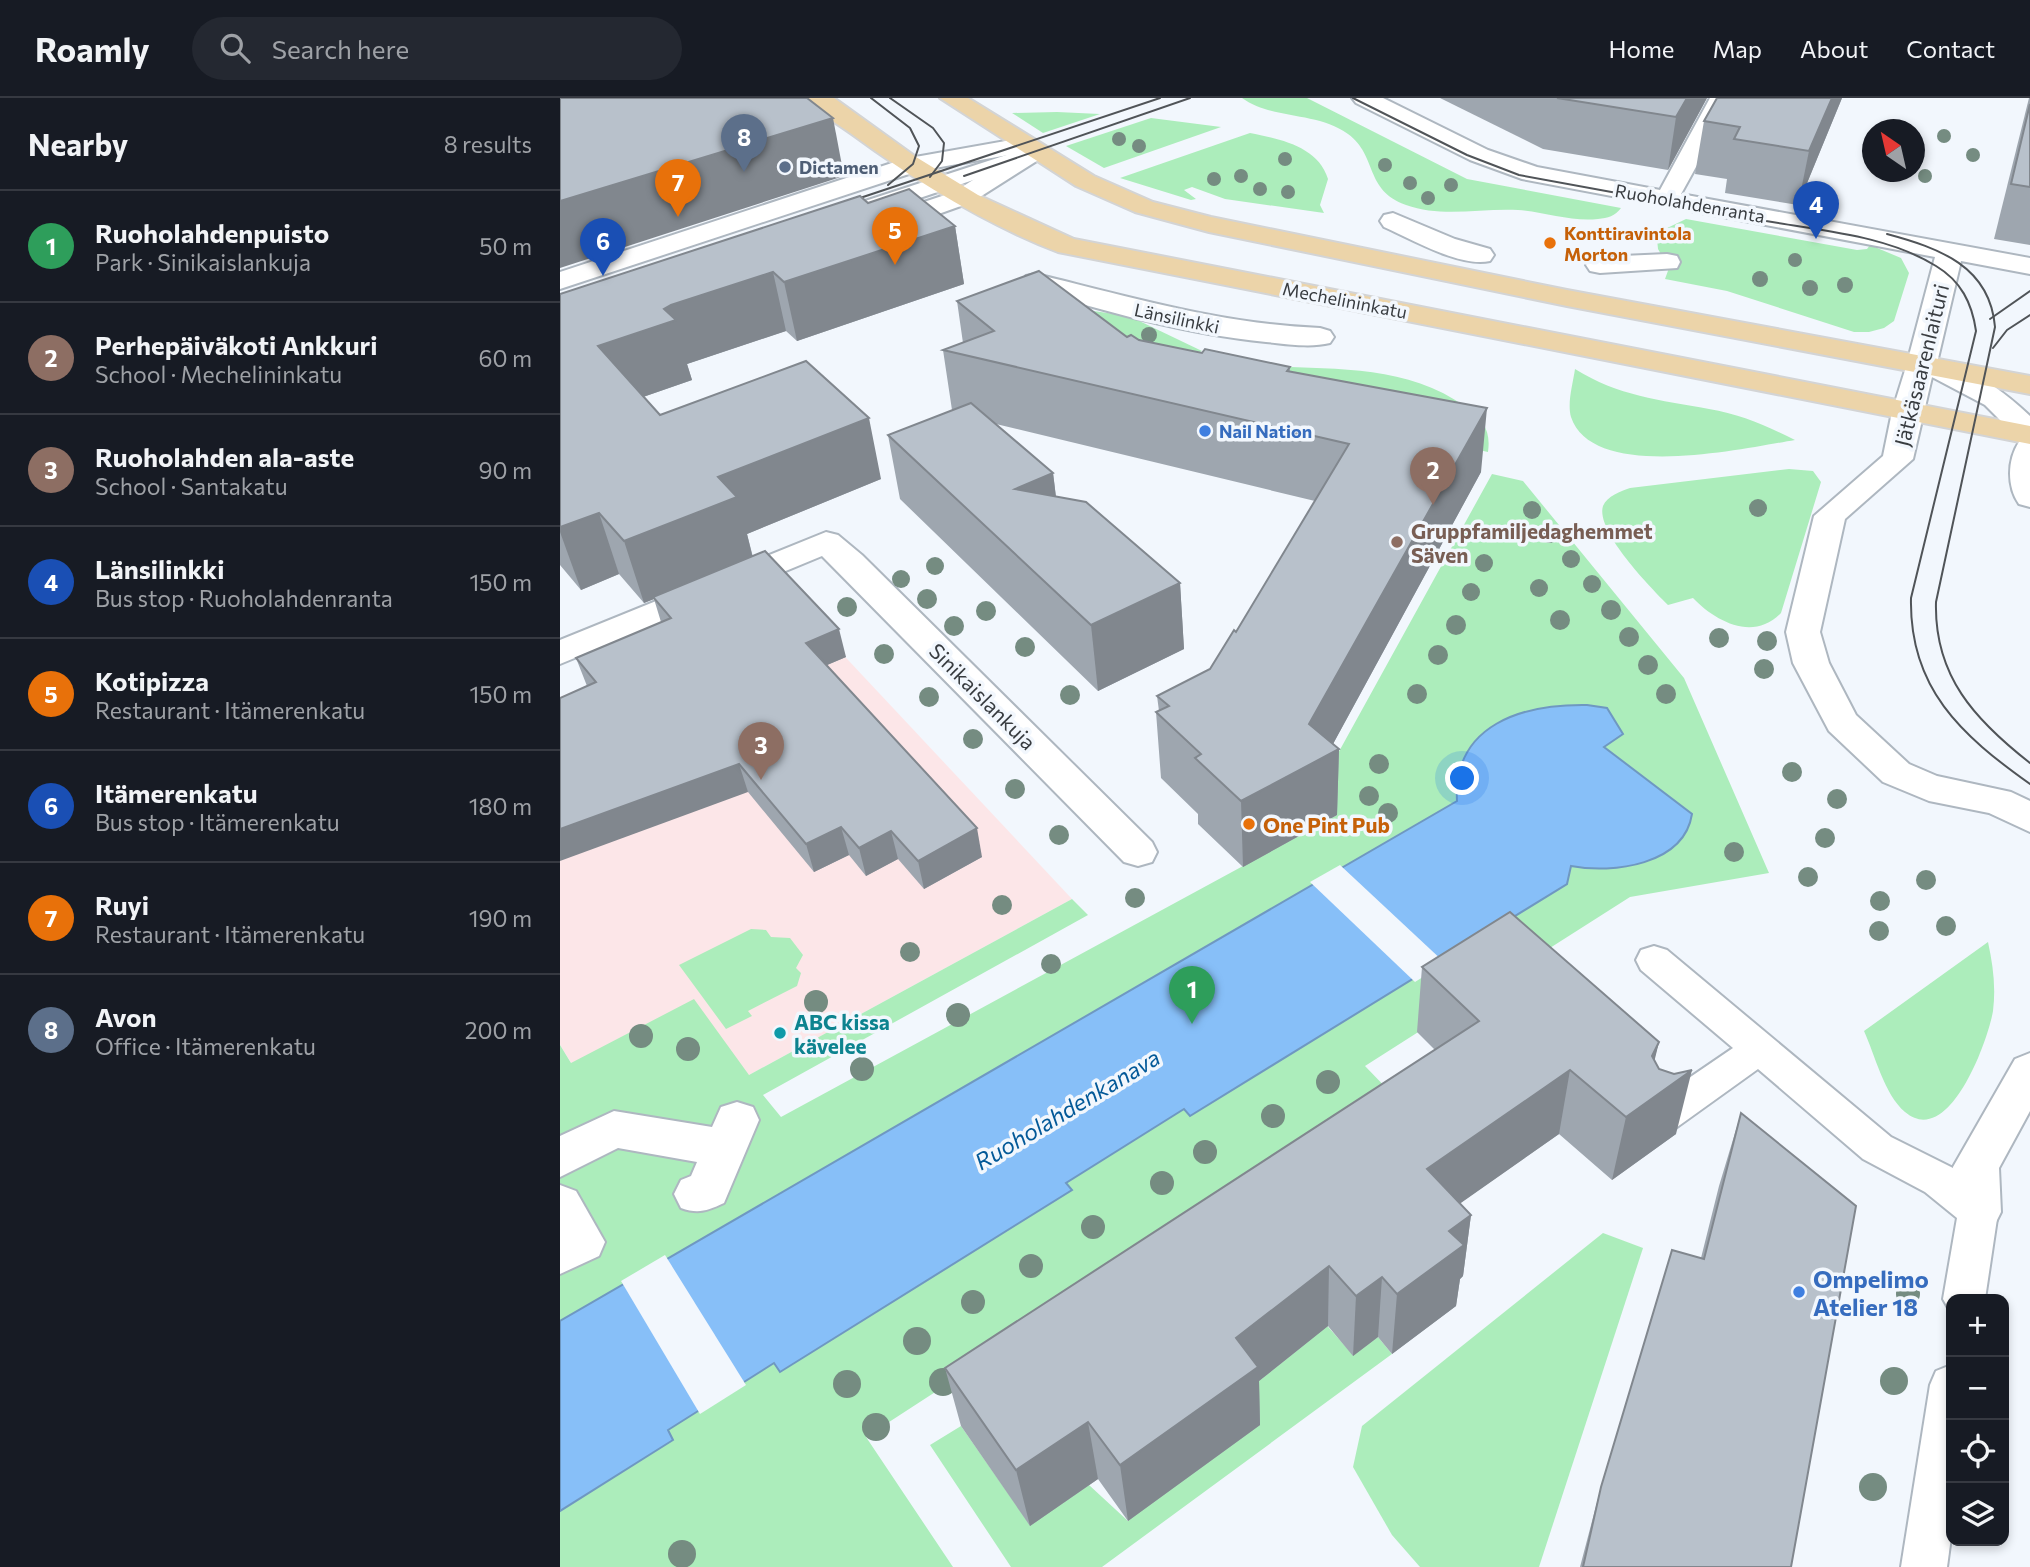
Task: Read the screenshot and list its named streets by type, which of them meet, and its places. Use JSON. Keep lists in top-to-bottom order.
{
  "streets": {
    "main road": ["Mechelininkatu"],
    "street": [
      "Ruoholahdenranta",
      "Länsilinkki",
      "Jätkäsaarenlaituri",
      "Sinikaislankuja"
    ]
  },
  "crossings": [
    ["Ruoholahdenranta", "Jätkäsaarenlaituri"],
    ["Mechelininkatu", "Jätkäsaarenlaituri"]
  ],
  "water": ["Ruoholahdenkanava"],
  "places": [
    "Dictamen",
    "Konttiravintola Morton",
    "Nail Nation",
    "Gruppfamiljedaghemmet Säven",
    "One Pint Pub",
    "ABC kissa kävelee",
    "Ompelimo Atelier 18"
  ],
  "north": "top left",
  "page": {
    "header": "Roamly",
    "search": "Search here",
    "nav": [
      "Home",
      "Map",
      "About",
      "Contact"
    ],
    "heading": ["Nearby", "8 results"],
    "pins": [
      "8",
      "7",
      "4",
      "5",
      "6",
      "2",
      "3",
      "1"
    ],
    "list": [
      {
        "mark": "1",
        "name": "Ruoholahdenpuisto",
        "note": "Park · Sinikaislankuja",
        "value": "50 m"
      },
      {
        "mark": "2",
        "name": "Perhepäiväkoti Ankkuri",
        "note": "School · Mechelininkatu",
        "value": "60 m"
      },
      {
        "mark": "3",
        "name": "Ruoholahden ala-aste",
        "note": "School · Santakatu",
        "value": "90 m"
      },
      {
        "mark": "4",
        "name": "Länsilinkki",
        "note": "Bus stop · Ruoholahdenranta",
        "value": "150 m"
      },
      {
        "mark": "5",
        "name": "Kotipizza",
        "note": "Restaurant · Itämerenkatu",
        "value": "150 m"
      },
      {
        "mark": "6",
        "name": "Itämerenkatu",
        "note": "Bus stop · Itämerenkatu",
        "value": "180 m"
      },
      {
        "mark": "7",
        "name": "Ruyi",
        "note": "Restaurant · Itämerenkatu",
        "value": "190 m"
      },
      {
        "mark": "8",
        "name": "Avon",
        "note": "Office · Itämerenkatu",
        "value": "200 m"
      }
    ],
    "map_buttons": ["+", "−"]
  }
}
